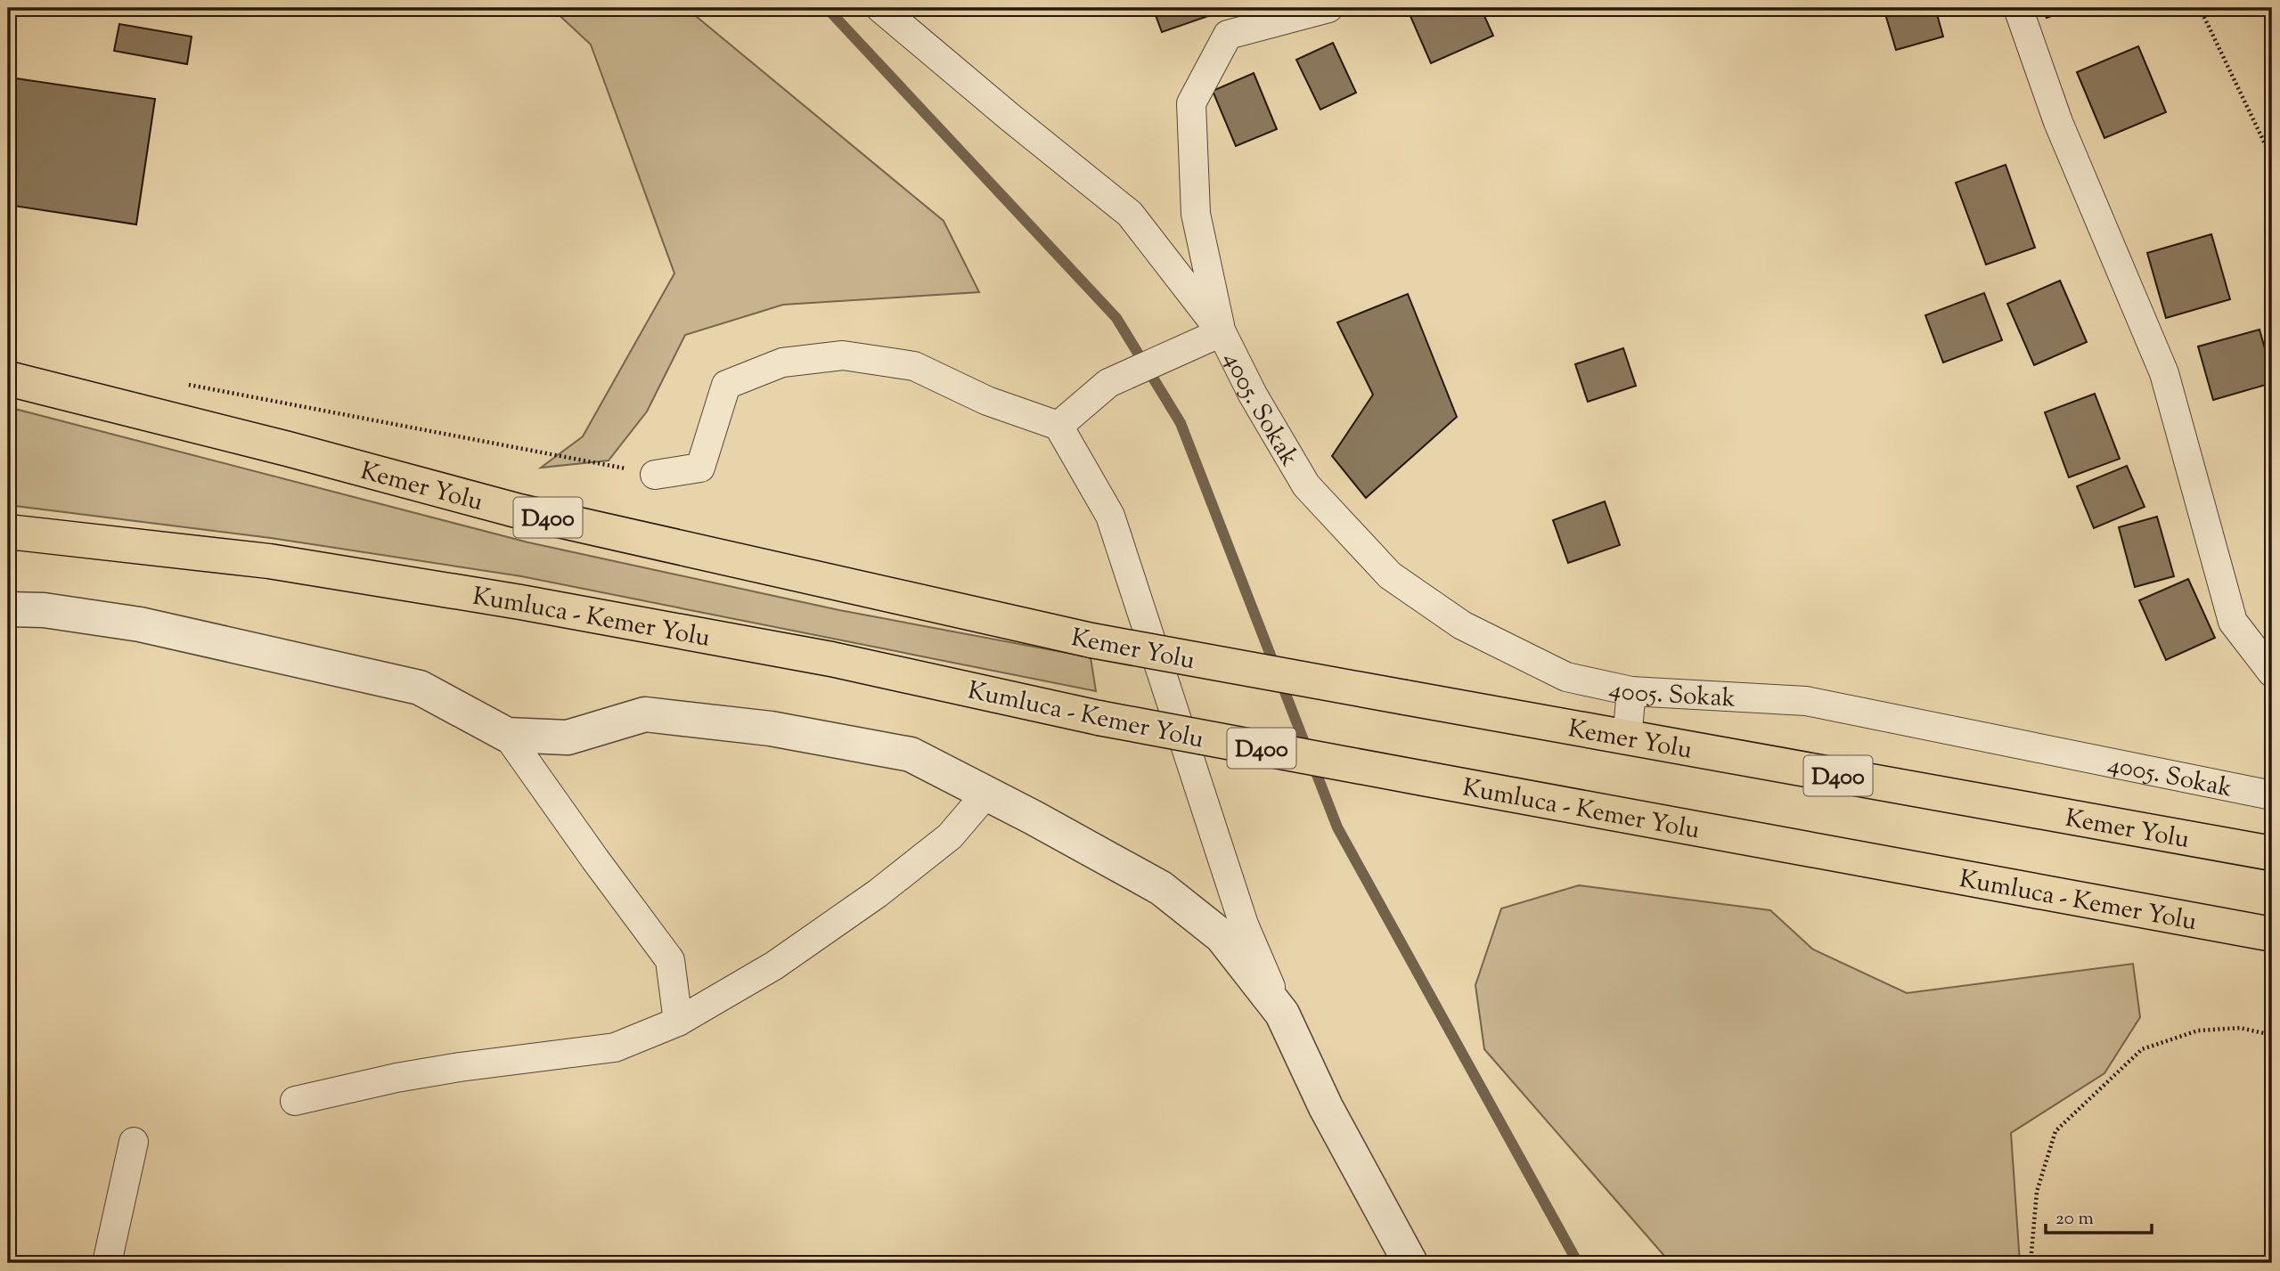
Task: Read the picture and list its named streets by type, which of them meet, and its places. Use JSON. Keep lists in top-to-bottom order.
{
  "streets": {
    "highway": ["Kemer Yolu", "D400", "Kumluca - Kemer Yolu"],
    "street": ["4005. Sokak"]
  },
  "scale_bar": "20 m"
}
